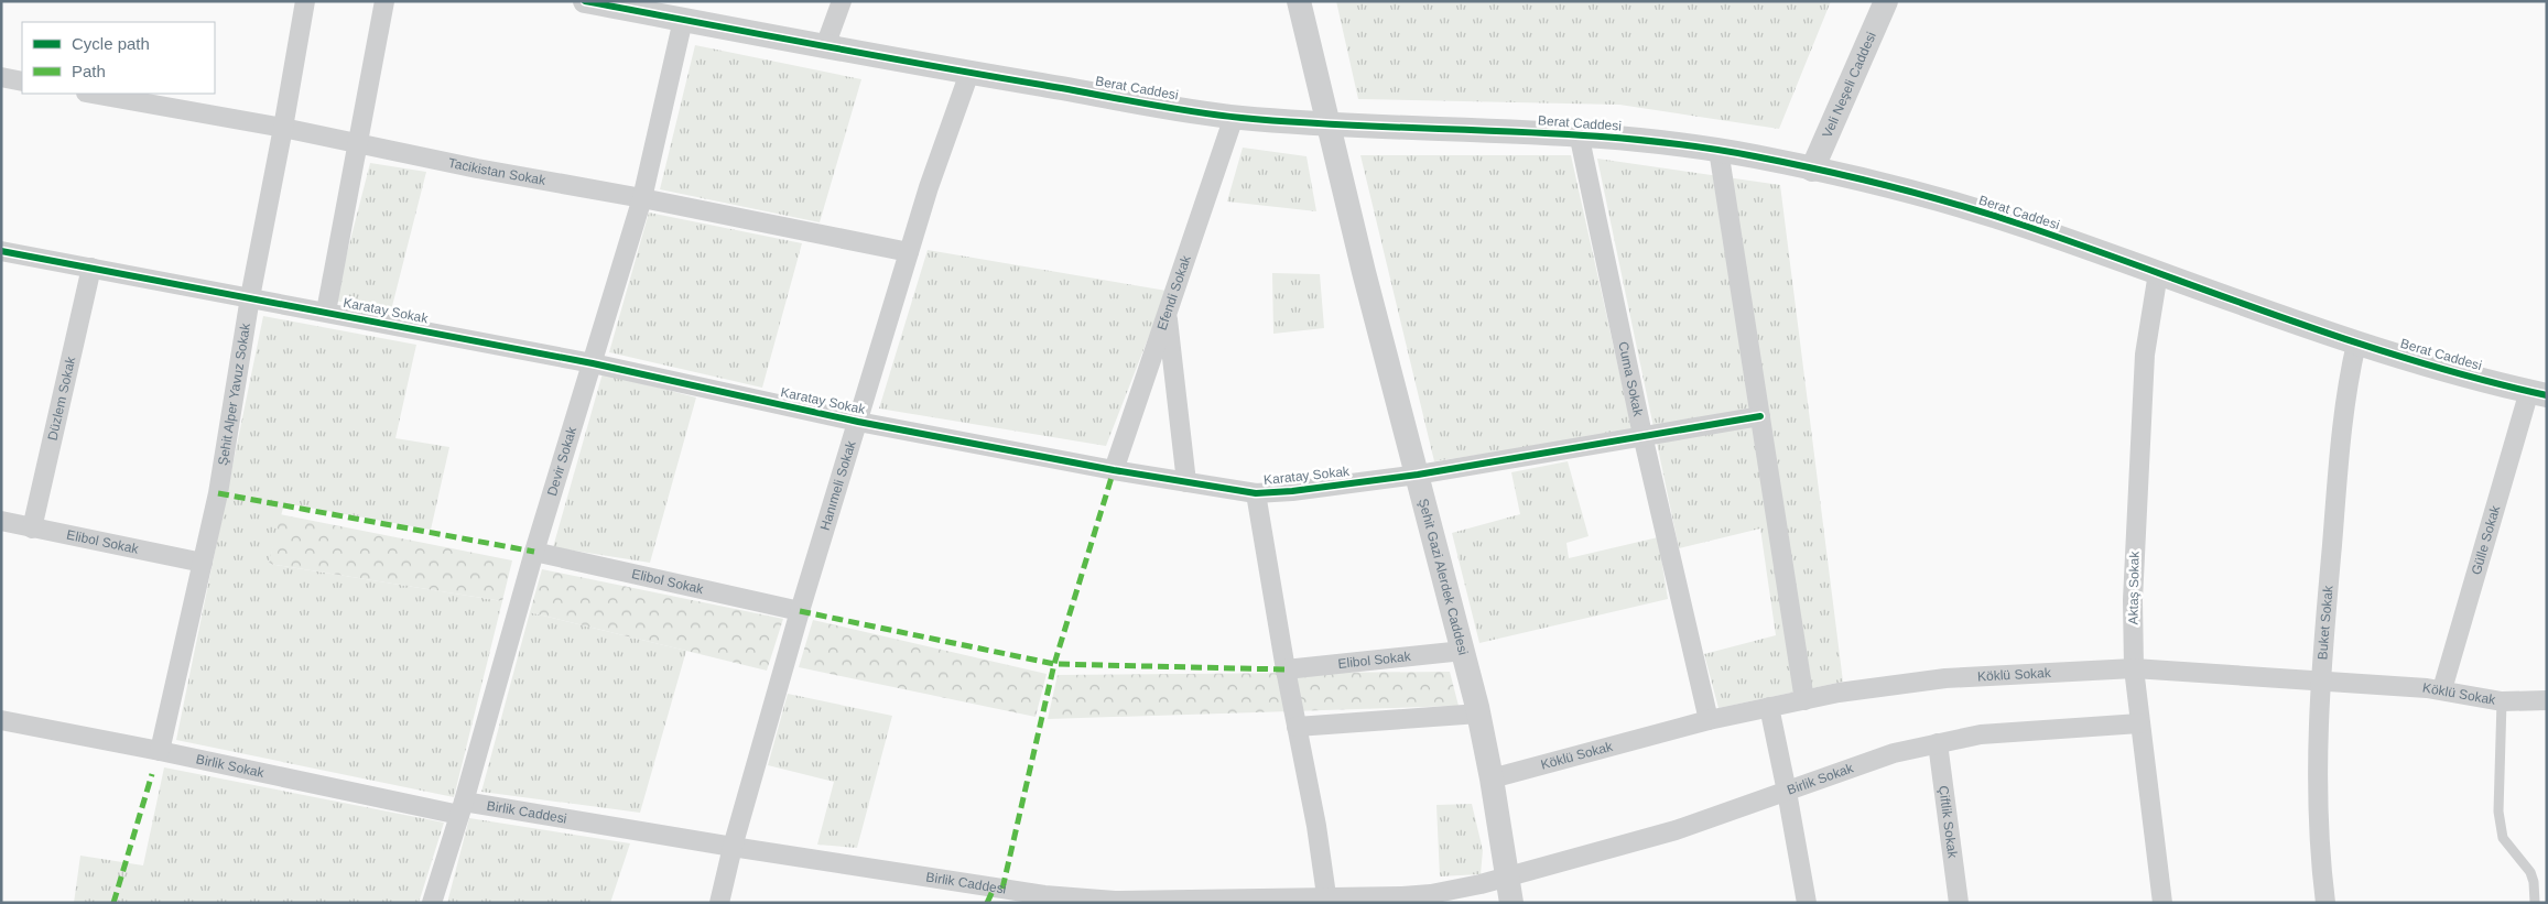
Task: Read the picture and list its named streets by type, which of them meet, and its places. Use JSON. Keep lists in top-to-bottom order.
{
  "streets": {
    "street": [
      "Veli Neşeli Caddesi",
      "Berat Caddesi",
      "Tacikistan Sokak",
      "Efendi Sokak",
      "Karatay Sokak",
      "Cuma Sokak",
      "Şehit Alper Yavuz Sokak",
      "Düzlem Sokak",
      "Devir Sokak",
      "Hanımeli Sokak",
      "Gülle Sokak",
      "Elibol Sokak",
      "Şehit Gazi Alerdek Caddesi",
      "Aktaş Sokak",
      "Buket Sokak",
      "Köklü Sokak",
      "Birlik Sokak",
      "Birlik Caddesi",
      "Çiftlik Sokak"
    ]
  },
  "crossings": [
    ["Veli Neşeli Caddesi", "Berat Caddesi"],
    ["Berat Caddesi", "Efendi Sokak"],
    ["Berat Caddesi", "Cuma Sokak"],
    ["Berat Caddesi", "Devir Sokak"],
    ["Berat Caddesi", "Hanımeli Sokak"],
    ["Berat Caddesi", "Gülle Sokak"],
    ["Berat Caddesi", "Şehit Gazi Alerdek Caddesi"],
    ["Berat Caddesi", "Aktaş Sokak"],
    ["Berat Caddesi", "Buket Sokak"],
    ["Tacikistan Sokak", "Şehit Alper Yavuz Sokak"],
    ["Tacikistan Sokak", "Devir Sokak"],
    ["Tacikistan Sokak", "Hanımeli Sokak"],
    ["Efendi Sokak", "Karatay Sokak"],
    ["Karatay Sokak", "Cuma Sokak"],
    ["Karatay Sokak", "Şehit Alper Yavuz Sokak"],
    ["Karatay Sokak", "Düzlem Sokak"],
    ["Karatay Sokak", "Devir Sokak"],
    ["Karatay Sokak", "Hanımeli Sokak"],
    ["Karatay Sokak", "Şehit Gazi Alerdek Caddesi"],
    ["Cuma Sokak", "Köklü Sokak"],
    ["Şehit Alper Yavuz Sokak", "Elibol Sokak"],
    ["Şehit Alper Yavuz Sokak", "Birlik Sokak"],
    ["Düzlem Sokak", "Elibol Sokak"],
    ["Devir Sokak", "Elibol Sokak"],
    ["Devir Sokak", "Birlik Sokak"],
    ["Devir Sokak", "Birlik Caddesi"],
    ["Hanımeli Sokak", "Elibol Sokak"],
    ["Hanımeli Sokak", "Birlik Caddesi"],
    ["Gülle Sokak", "Köklü Sokak"],
    ["Elibol Sokak", "Şehit Gazi Alerdek Caddesi"],
    ["Şehit Gazi Alerdek Caddesi", "Köklü Sokak"],
    ["Şehit Gazi Alerdek Caddesi", "Birlik Sokak"],
    ["Şehit Gazi Alerdek Caddesi", "Birlik Caddesi"],
    ["Aktaş Sokak", "Köklü Sokak"],
    ["Aktaş Sokak", "Birlik Sokak"],
    ["Buket Sokak", "Köklü Sokak"],
    ["Birlik Sokak", "Birlik Caddesi"],
    ["Birlik Sokak", "Çiftlik Sokak"]
  ],
  "legend": ["Cycle path", "Path"]
}
